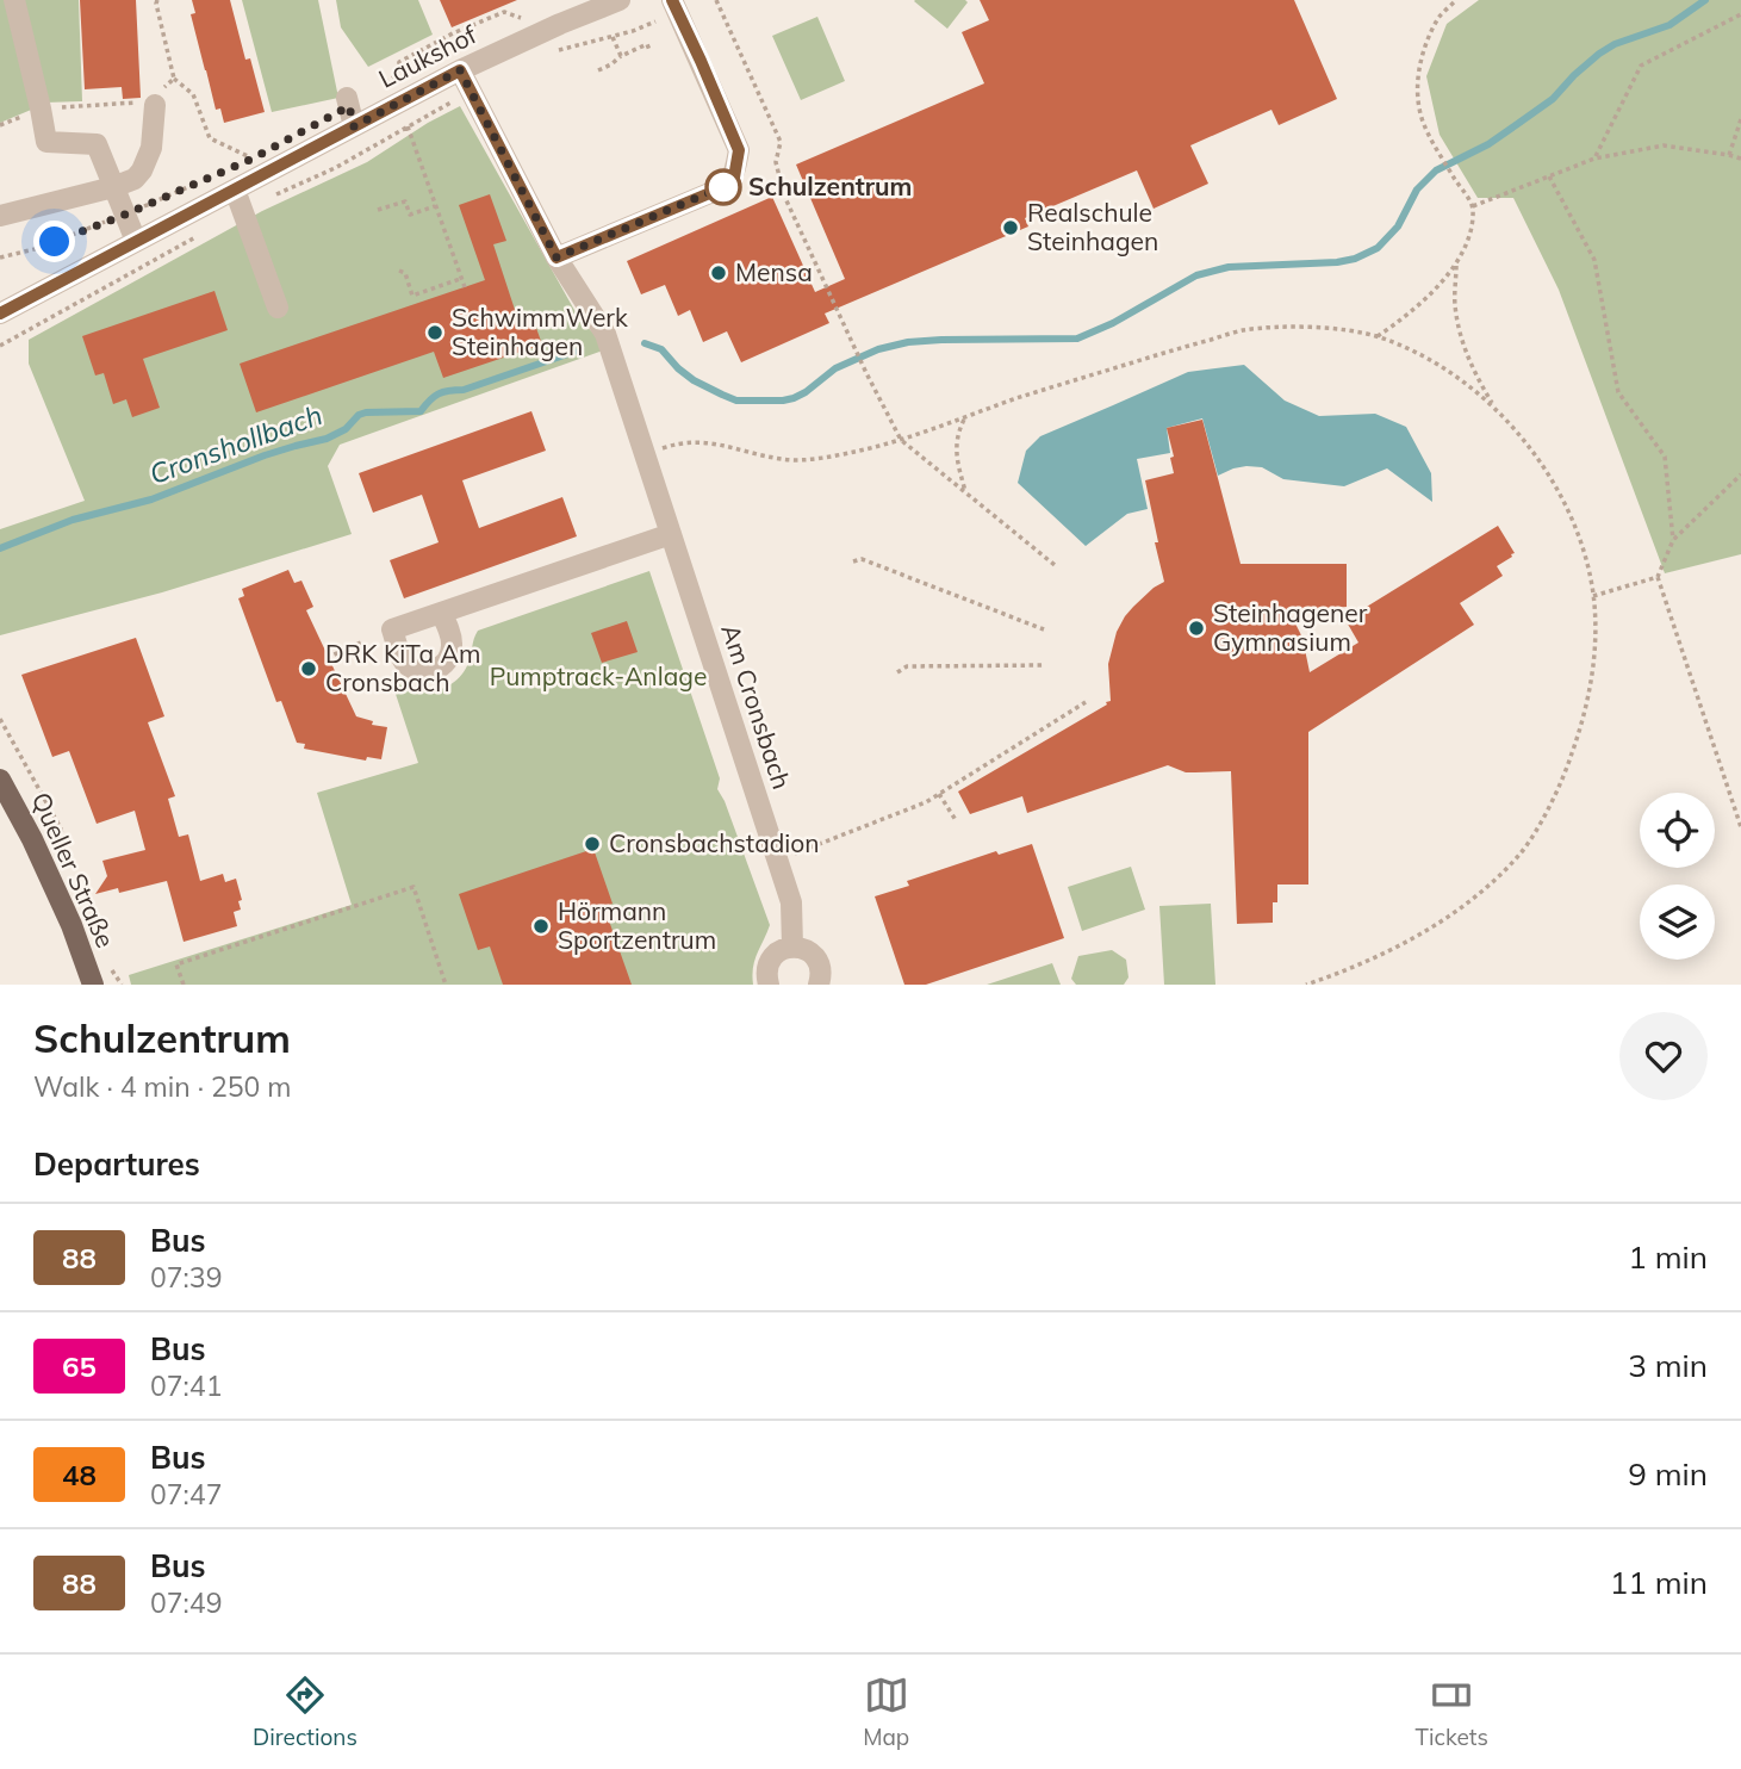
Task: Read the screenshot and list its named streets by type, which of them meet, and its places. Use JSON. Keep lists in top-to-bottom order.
{
  "streets": {
    "main road": ["Queller Straße"],
    "street": ["Laukshof", "Am Cronsbach"]
  },
  "crossings": [
    ["Laukshof", "Am Cronsbach"]
  ],
  "water": ["Cronshollbach"],
  "parks": ["Pumptrack-Anlage"],
  "places": [
    "Schulzentrum",
    "Realschule Steinhagen",
    "Mensa",
    "SchwimmWerk Steinhagen",
    "Steinhagener Gymnasium",
    "DRK KiTa Am Cronsbach",
    "Cronsbachstadion",
    "Hörmann Sportzentrum"
  ],
  "lines": ["bus line 88"],
  "page": {
    "heading": [
      ["Schulzentrum", "Walk · 4 min · 250 m"],
      "Departures"
    ],
    "list": [
      {
        "mark": "88",
        "name": "Bus",
        "note": "07:39",
        "value": "1 min"
      },
      {
        "mark": "65",
        "name": "Bus",
        "note": "07:41",
        "value": "3 min"
      },
      {
        "mark": "48",
        "name": "Bus",
        "note": "07:47",
        "value": "9 min"
      },
      {
        "mark": "88",
        "name": "Bus",
        "note": "07:49",
        "value": "11 min"
      }
    ],
    "tabs": ["Directions", "Map", "Tickets"]
  }
}
